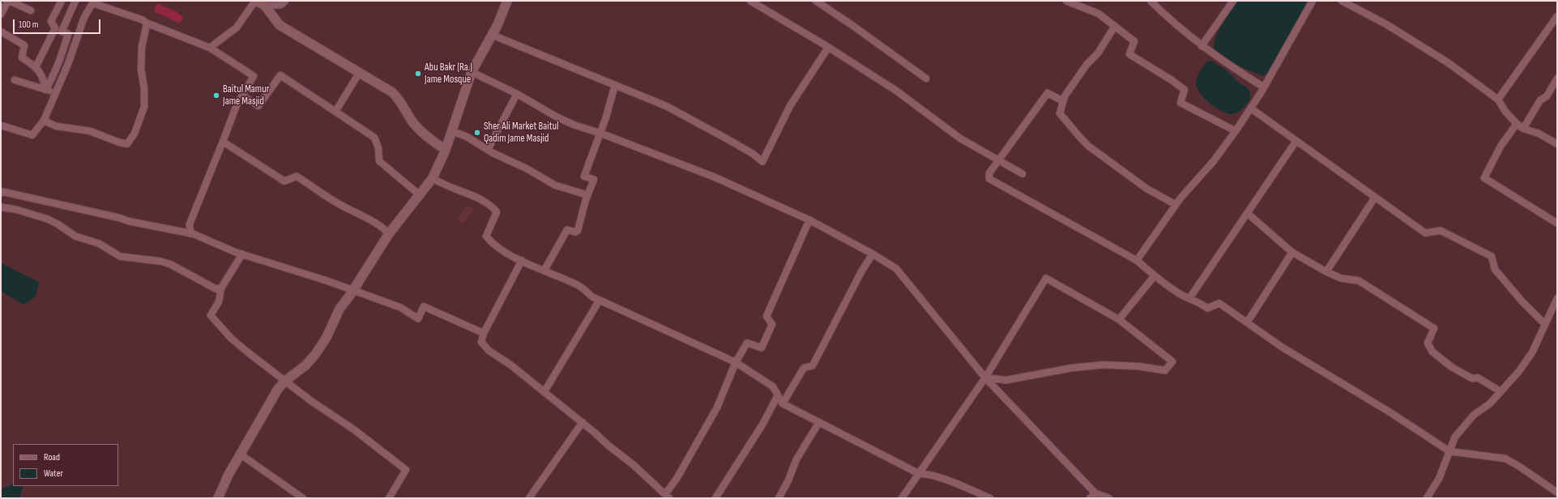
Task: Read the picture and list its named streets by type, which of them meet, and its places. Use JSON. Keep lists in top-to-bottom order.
{
  "places": ["Abu Bakr (Ra.) Jame Mosque", "Baitul Mamur Jame Masjid", "Sher Ali Market Baitul Qadim Jame Masjid"],
  "legend": ["Road", "Water"],
  "scale_bar": "100 m"
}
